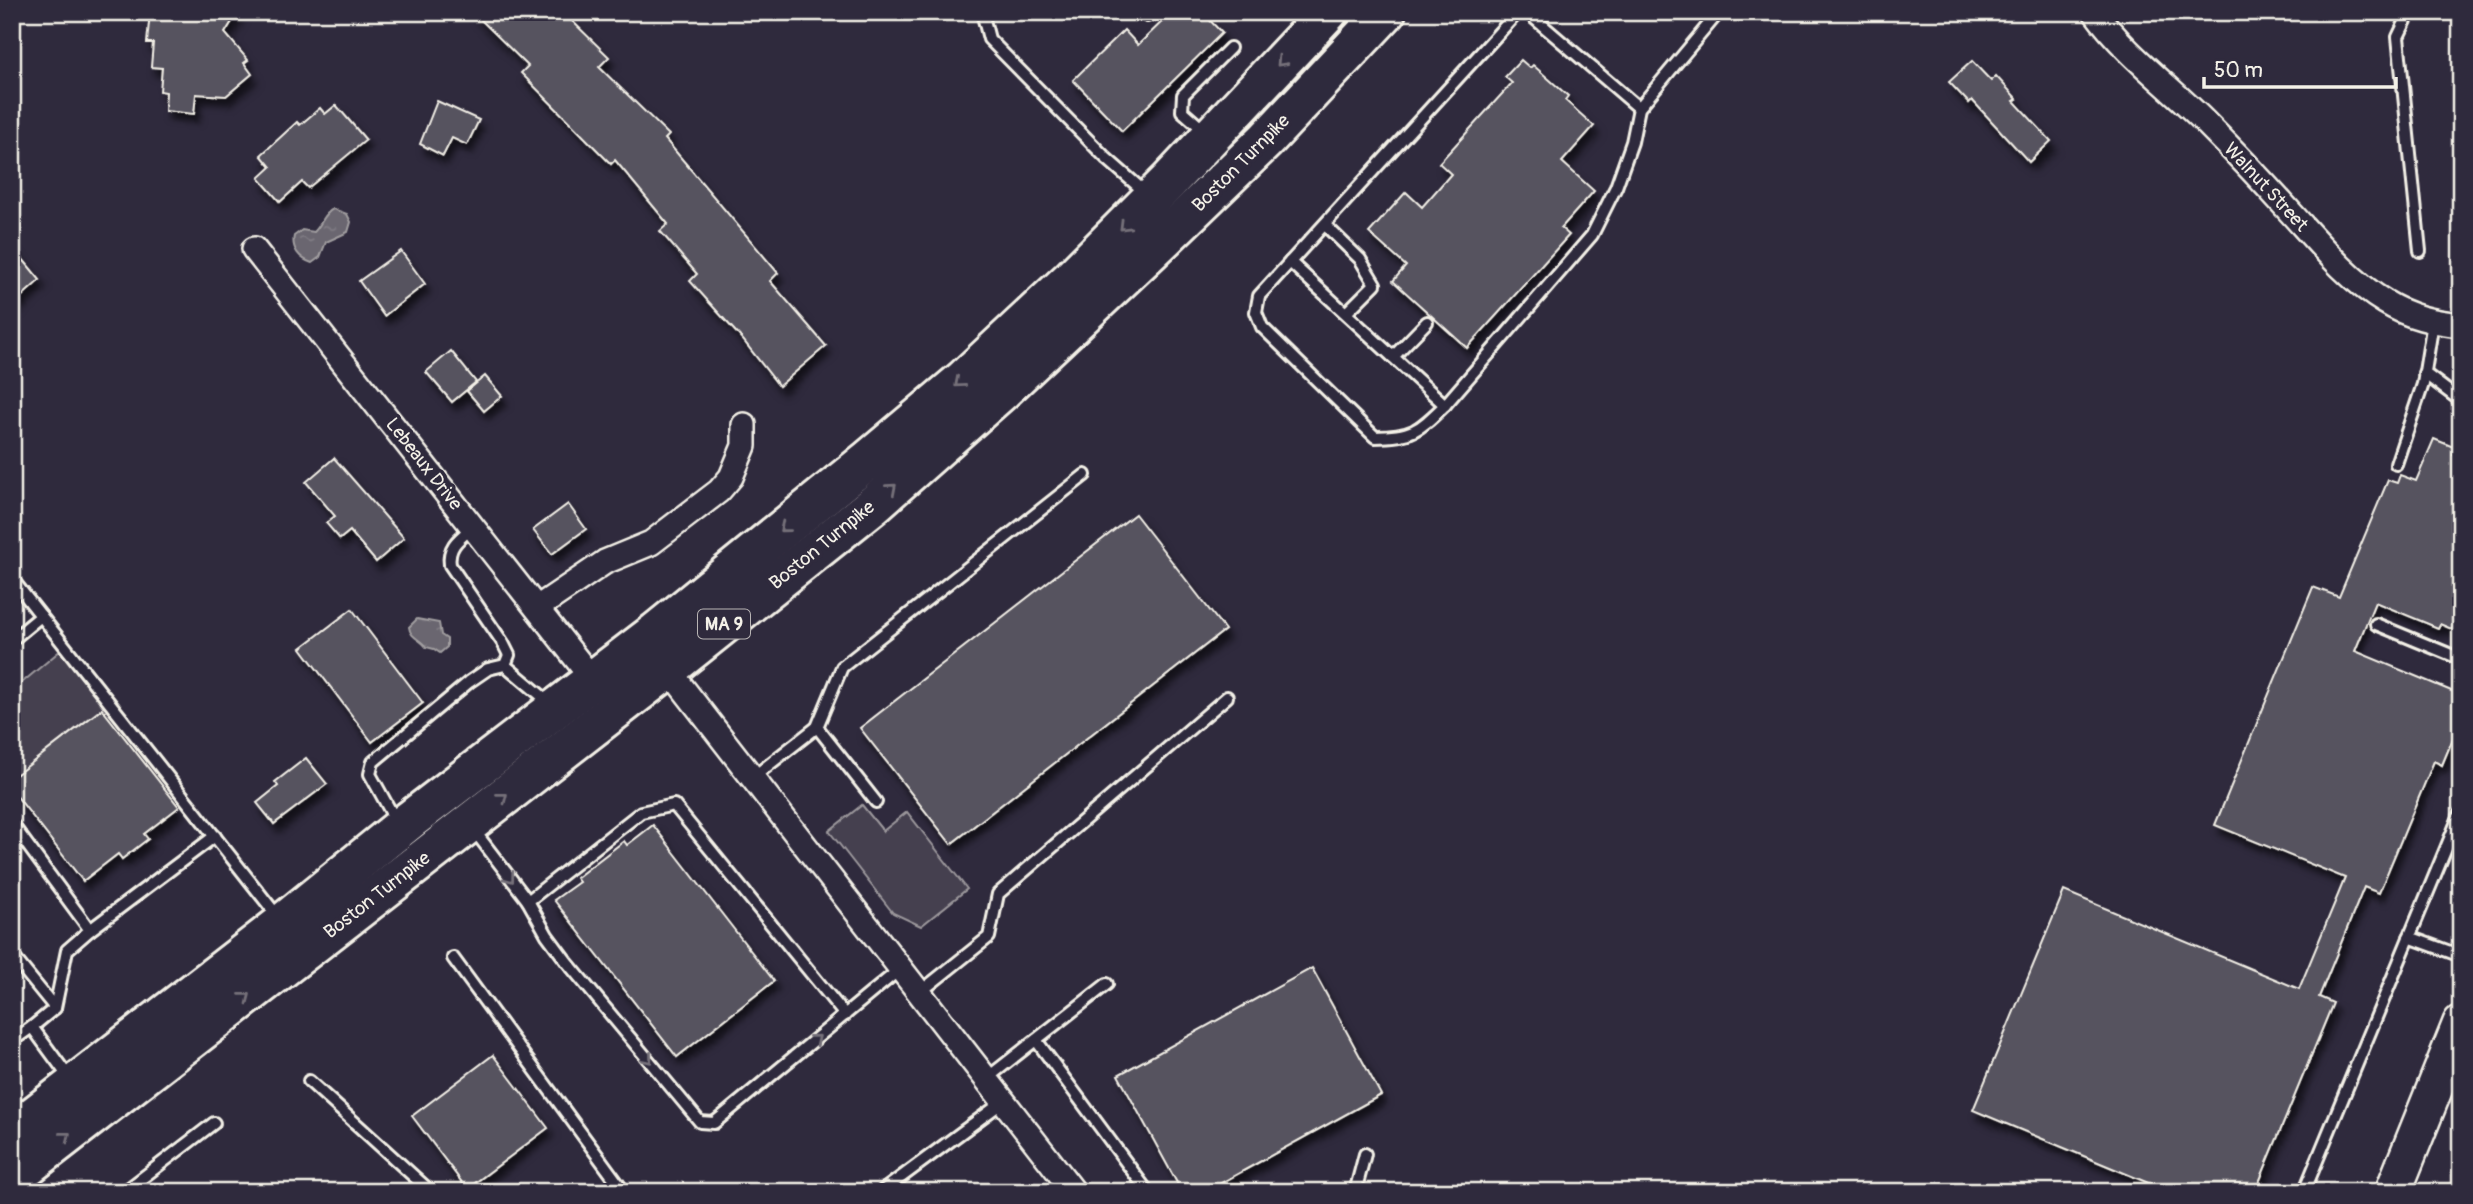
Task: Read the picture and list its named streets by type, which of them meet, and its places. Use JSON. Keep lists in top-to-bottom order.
{
  "streets": {
    "highway": ["Boston Turnpike", "MA 9"],
    "street": ["Walnut Street", "Lebeaux Drive"]
  },
  "crossings": [
    ["Boston Turnpike", "Lebeaux Drive"]
  ],
  "scale_bar": "50 m"
}
